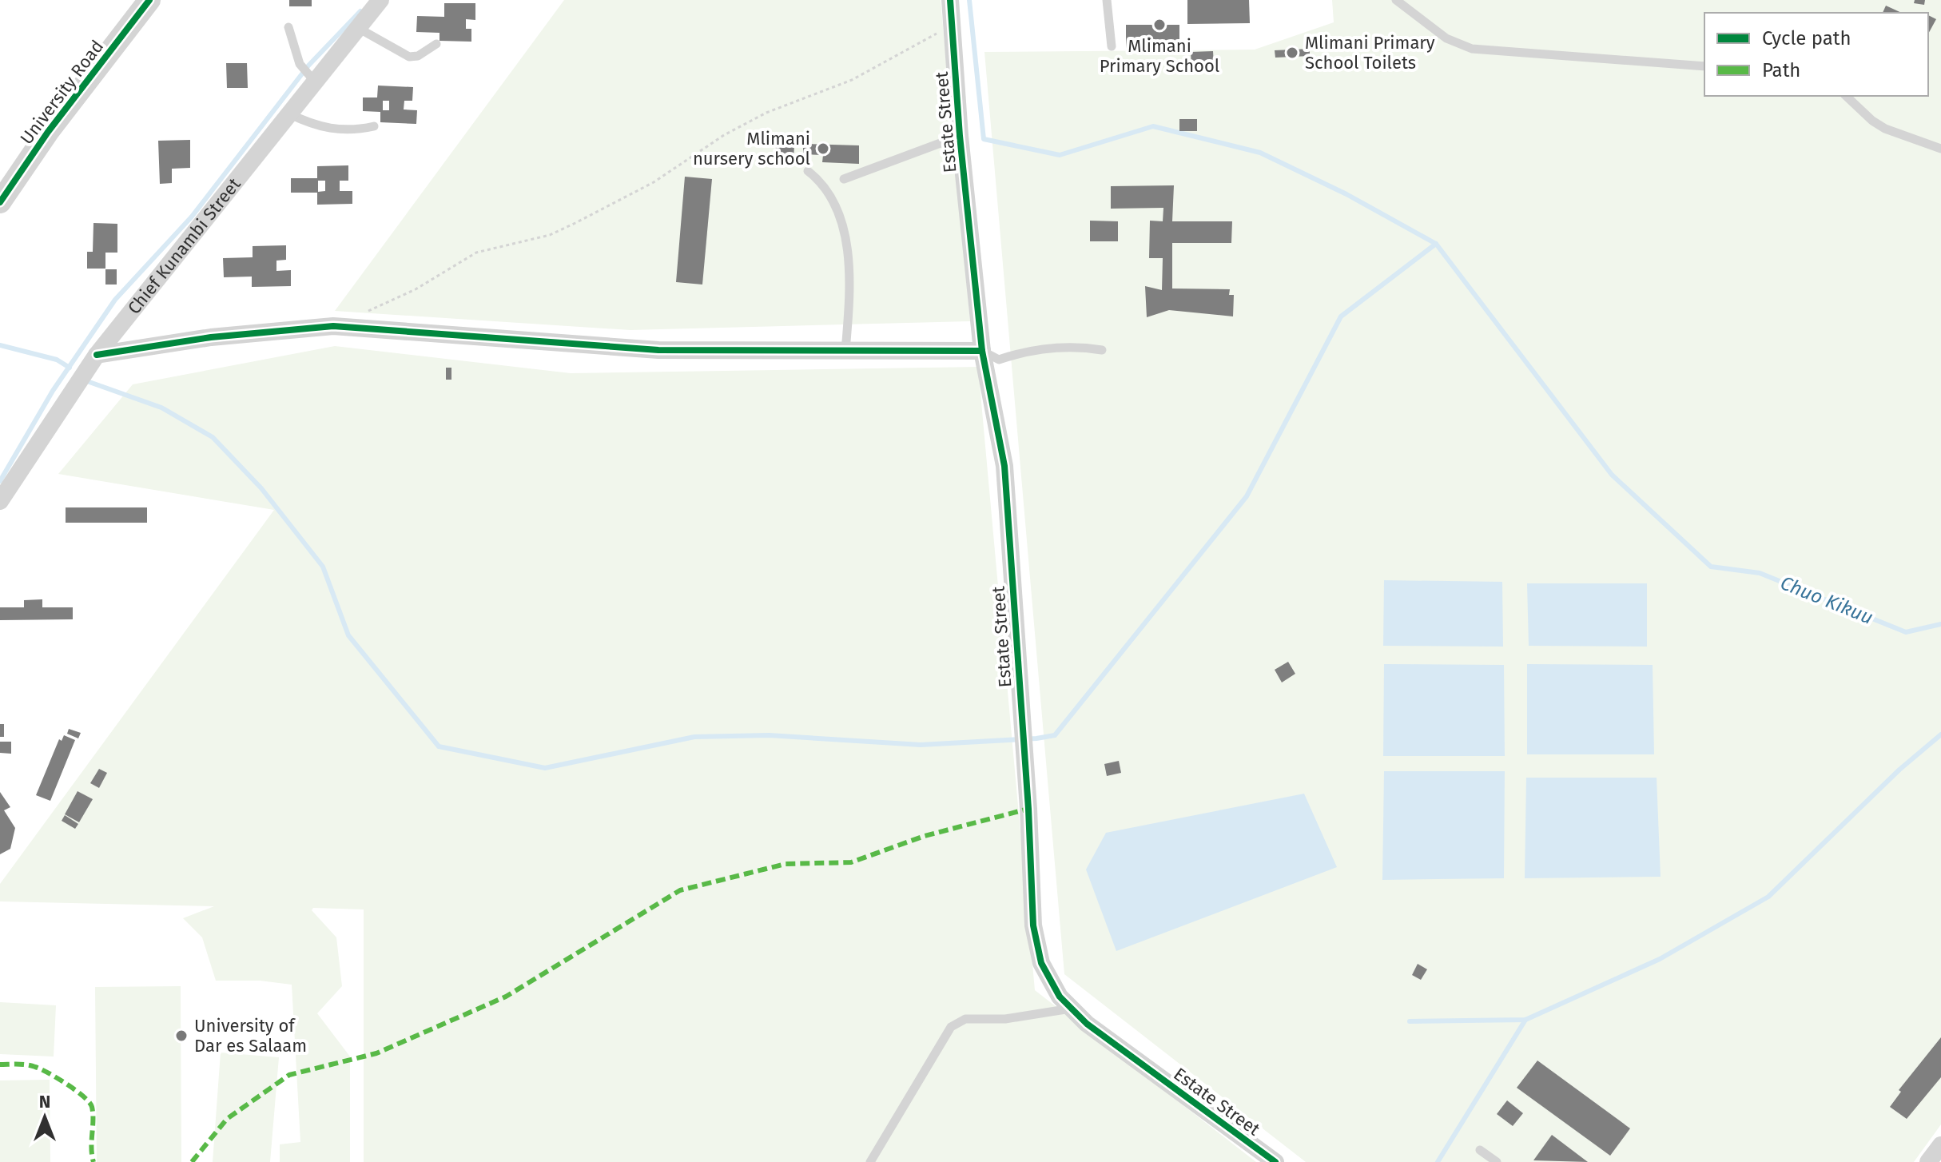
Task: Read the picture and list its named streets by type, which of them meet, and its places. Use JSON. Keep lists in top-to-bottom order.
{
  "streets": {
    "street": ["University Road", "Estate Street", "Chief Kunambi Street"]
  },
  "water": ["Chuo Kikuu"],
  "places": [
    "Mlimani Primary School",
    "Mlimani Primary School Toilets",
    "Mlimani nursery school",
    "University of Dar es Salaam"
  ],
  "legend": ["Cycle path", "Path"],
  "north": "top"
}
